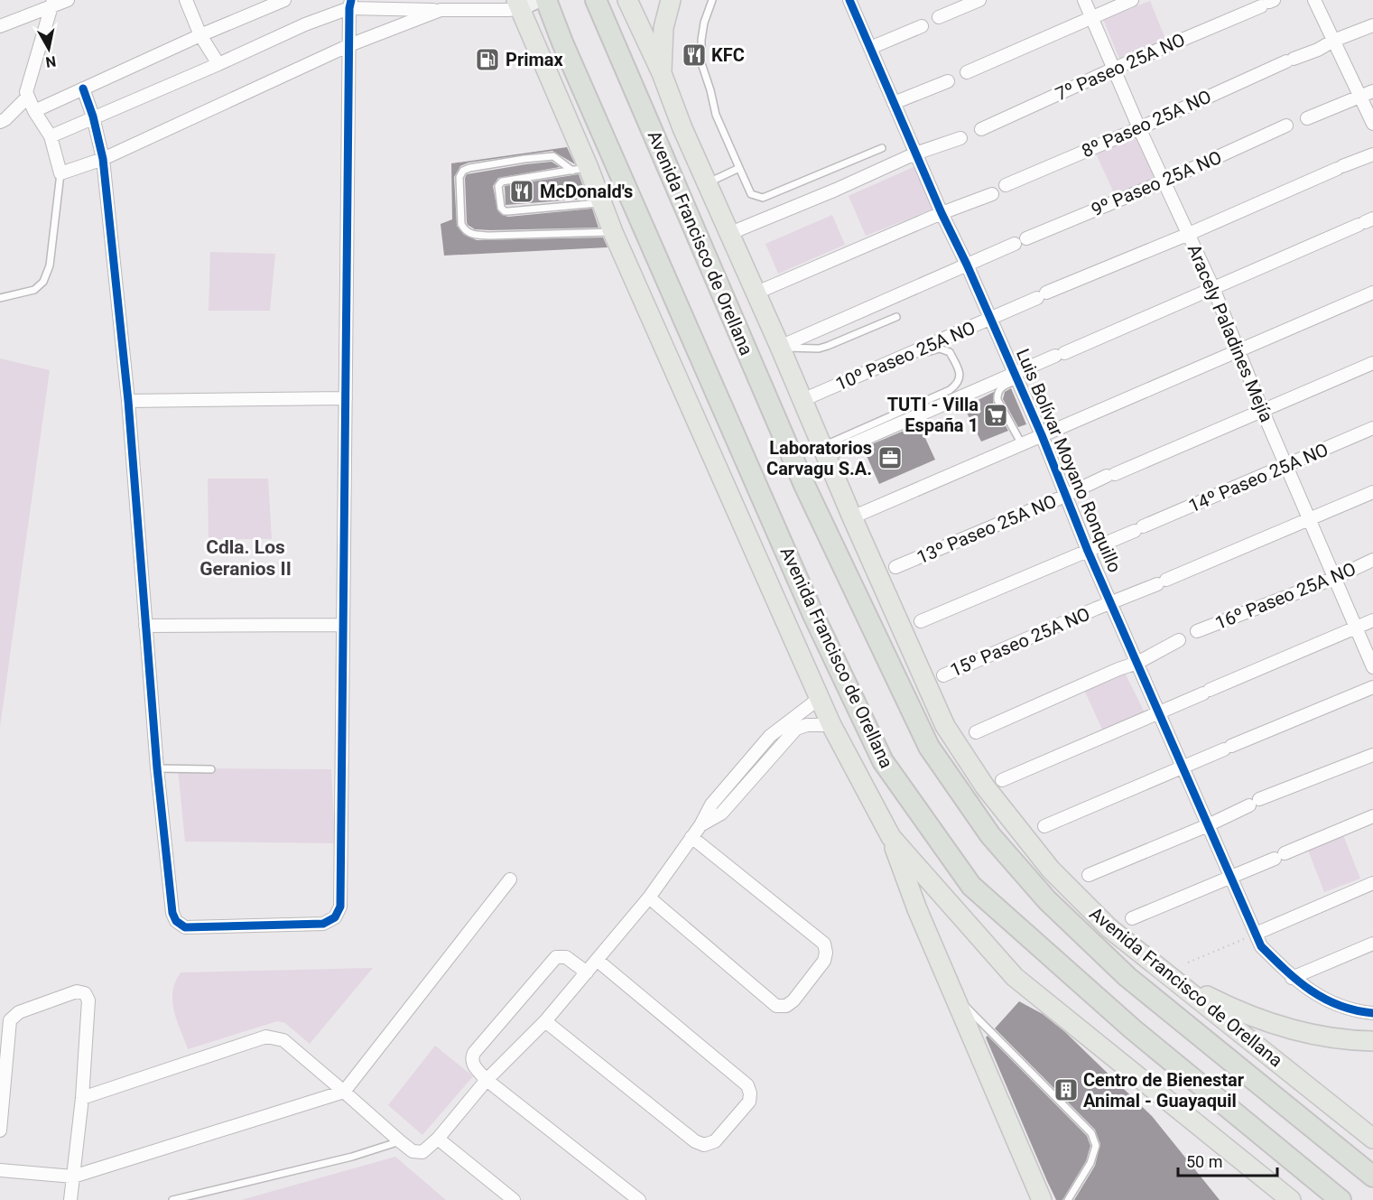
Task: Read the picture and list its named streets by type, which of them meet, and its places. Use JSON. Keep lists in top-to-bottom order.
{
  "streets": {
    "highway": ["Avenida Francisco de Orellana"],
    "street": [
      "7º Paseo 25A NO",
      "8º Paseo 25A NO",
      "9º Paseo 25A NO",
      "Aracely Paladines Mejía",
      "10º Paseo 25A NO",
      "Luis Bolívar Moyano Ronquillo",
      "14º Paseo 25A NO",
      "13º Paseo 25A NO",
      "16º Paseo 25A NO",
      "15º Paseo 25A NO"
    ]
  },
  "crossings": [
    ["7º Paseo 25A NO", "Aracely Paladines Mejía"],
    ["8º Paseo 25A NO", "Aracely Paladines Mejía"],
    ["9º Paseo 25A NO", "Aracely Paladines Mejía"],
    ["Avenida Francisco de Orellana", "10º Paseo 25A NO"],
    ["Aracely Paladines Mejía", "10º Paseo 25A NO"],
    ["Aracely Paladines Mejía", "14º Paseo 25A NO"],
    ["Aracely Paladines Mejía", "13º Paseo 25A NO"],
    ["Aracely Paladines Mejía", "16º Paseo 25A NO"],
    ["Aracely Paladines Mejía", "15º Paseo 25A NO"],
    ["10º Paseo 25A NO", "Luis Bolívar Moyano Ronquillo"],
    ["Luis Bolívar Moyano Ronquillo", "14º Paseo 25A NO"],
    ["Luis Bolívar Moyano Ronquillo", "13º Paseo 25A NO"],
    ["Luis Bolívar Moyano Ronquillo", "15º Paseo 25A NO"]
  ],
  "districts": ["Cdla. Los Geranios II"],
  "places": {
    "restaurant": ["KFC", "McDonald's"],
    "fuel station": ["Primax"],
    "supermarket": ["TUTI - Villa España 1"],
    "office": ["Laboratorios Carvagu S.A."],
    "building": ["Centro de Bienestar Animal - Guayaquil"]
  },
  "scale_bar": "50 m",
  "north": "bottom"
}
